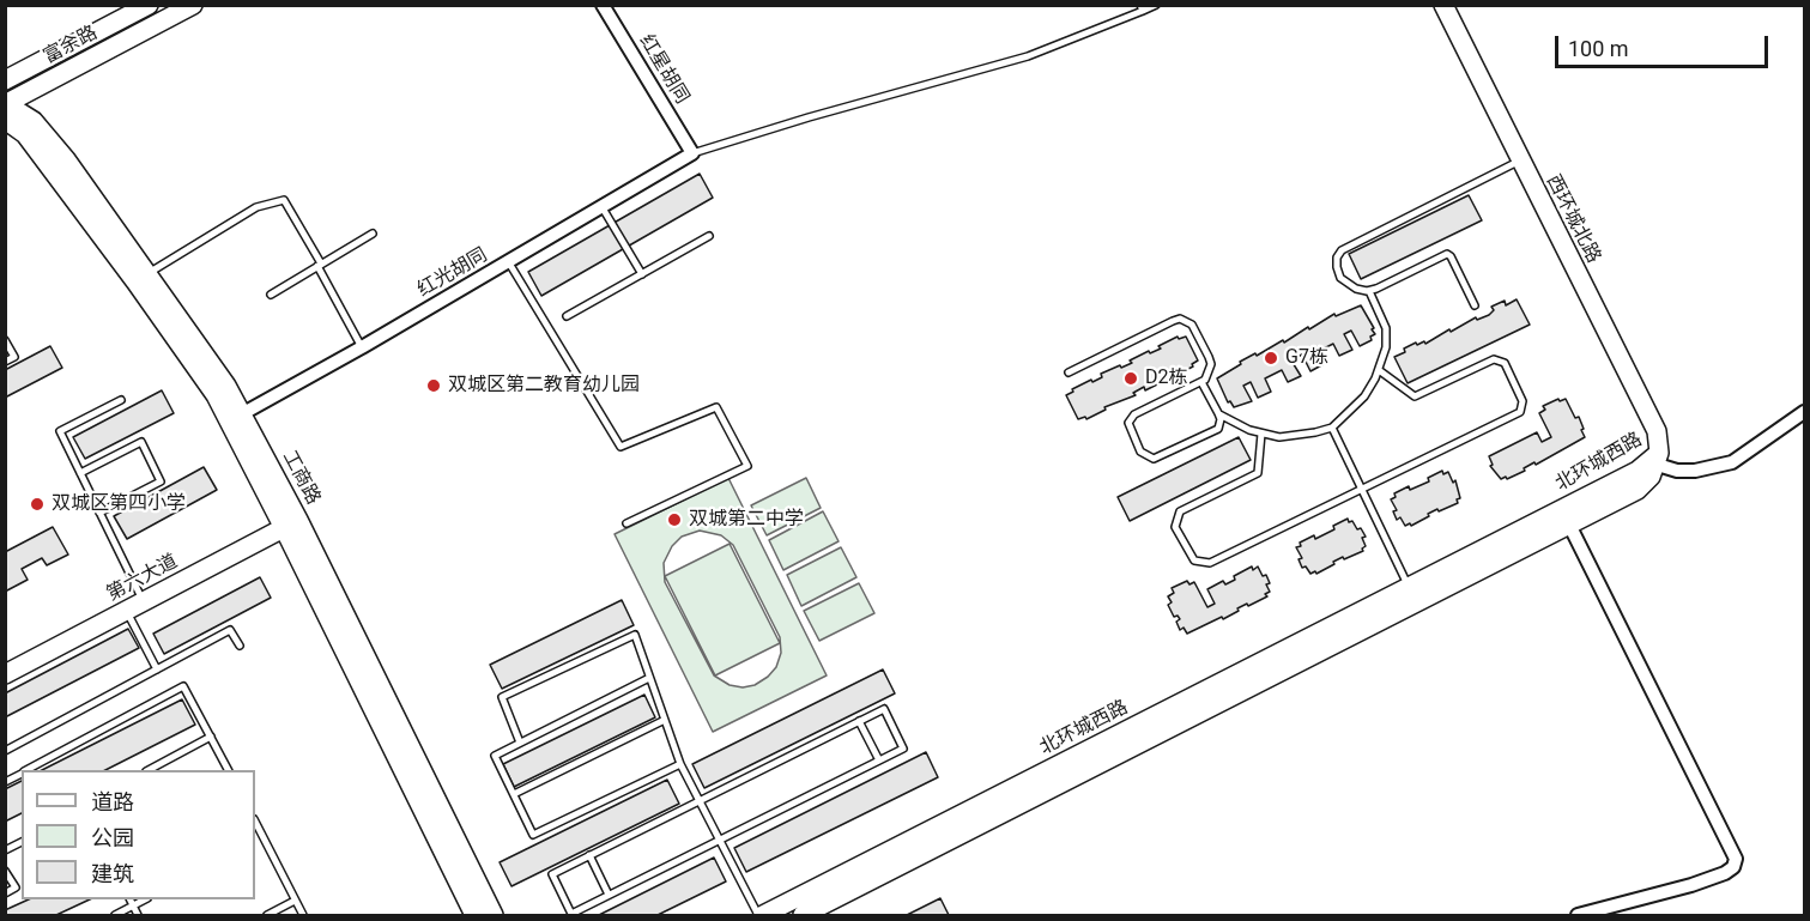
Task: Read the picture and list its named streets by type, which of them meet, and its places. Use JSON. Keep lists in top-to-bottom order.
{
  "streets": {
    "main road": [
      "富余路",
      "西环城北路",
      "北环城西路",
      "工商路",
      "第六大道"
    ],
    "street": ["红星胡同", "红光胡同"]
  },
  "crossings": [
    ["富余路", "工商路"],
    ["红星胡同", "红光胡同"],
    ["西环城北路", "北环城西路"],
    ["红光胡同", "工商路"],
    ["工商路", "第六大道"]
  ],
  "places": [
    "G7栋",
    "D2栋",
    "双城区第二教育幼儿园",
    "双城区第四小学",
    "双城第二中学"
  ],
  "legend": ["道路", "公园", "建筑"],
  "scale_bar": "100 m"
}
